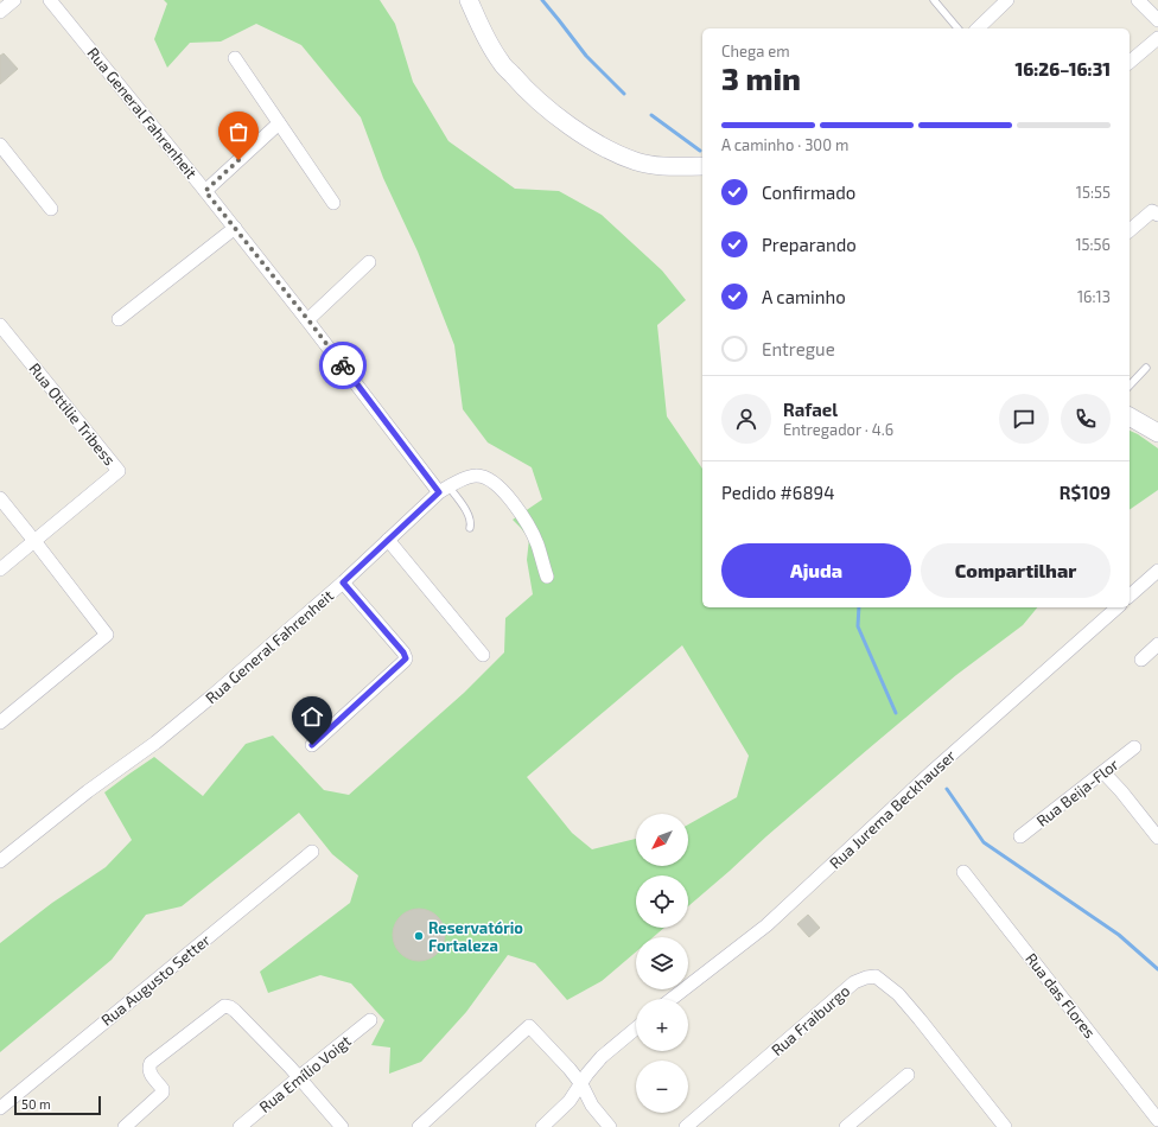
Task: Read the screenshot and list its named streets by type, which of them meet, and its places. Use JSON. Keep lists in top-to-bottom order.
{
  "streets": {
    "street": [
      "Rua General Fahrenheit",
      "Rua Ottilie Tribess",
      "Rua Beija-Flor",
      "Rua Jurema Beckhauser",
      "Rua Augusto Setter",
      "Rua das Flores",
      "Rua Fraiburgo",
      "Rua Emílio Voigt"
    ]
  },
  "places": ["Reservatório Fortaleza"],
  "scale_bar": "50 m",
  "north": "bottom left",
  "page": {
    "heading": ["3 min", "Chega em", "16:26–16:31"],
    "panel": [
      "Rafael",
      "Entregador · 4.6",
      "Pedido #6894",
      "R$109"
    ],
    "bar": "A caminho · 300 m",
    "list": [
      ["Confirmado", "15:55"],
      ["Preparando", "15:56"],
      ["A caminho", "16:13"],
      "Entregue"
    ],
    "buttons": ["Ajuda", "Compartilhar"],
    "map_buttons": ["+", "−"],
    "scale": "50 m"
  }
}
